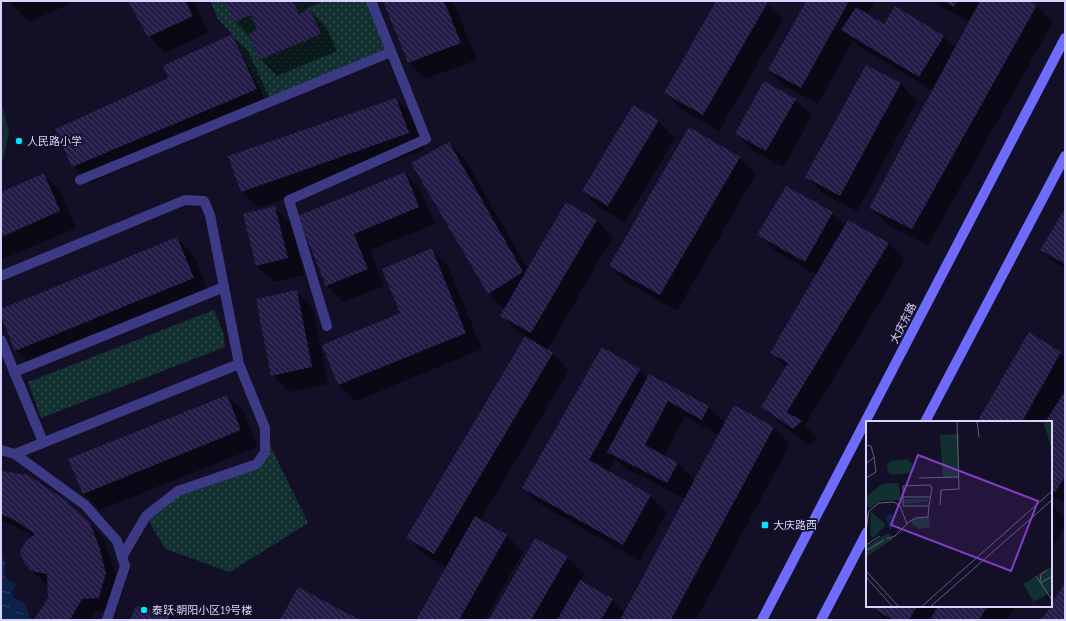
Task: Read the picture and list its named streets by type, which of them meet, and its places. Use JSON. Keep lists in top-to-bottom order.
{
  "streets": {
    "main road": ["大庆东路"]
  },
  "places": {
    "other": ["人民路小学", "泰跃·朝阳小区19号楼"],
    "transit": ["大庆路西"]
  }
}
